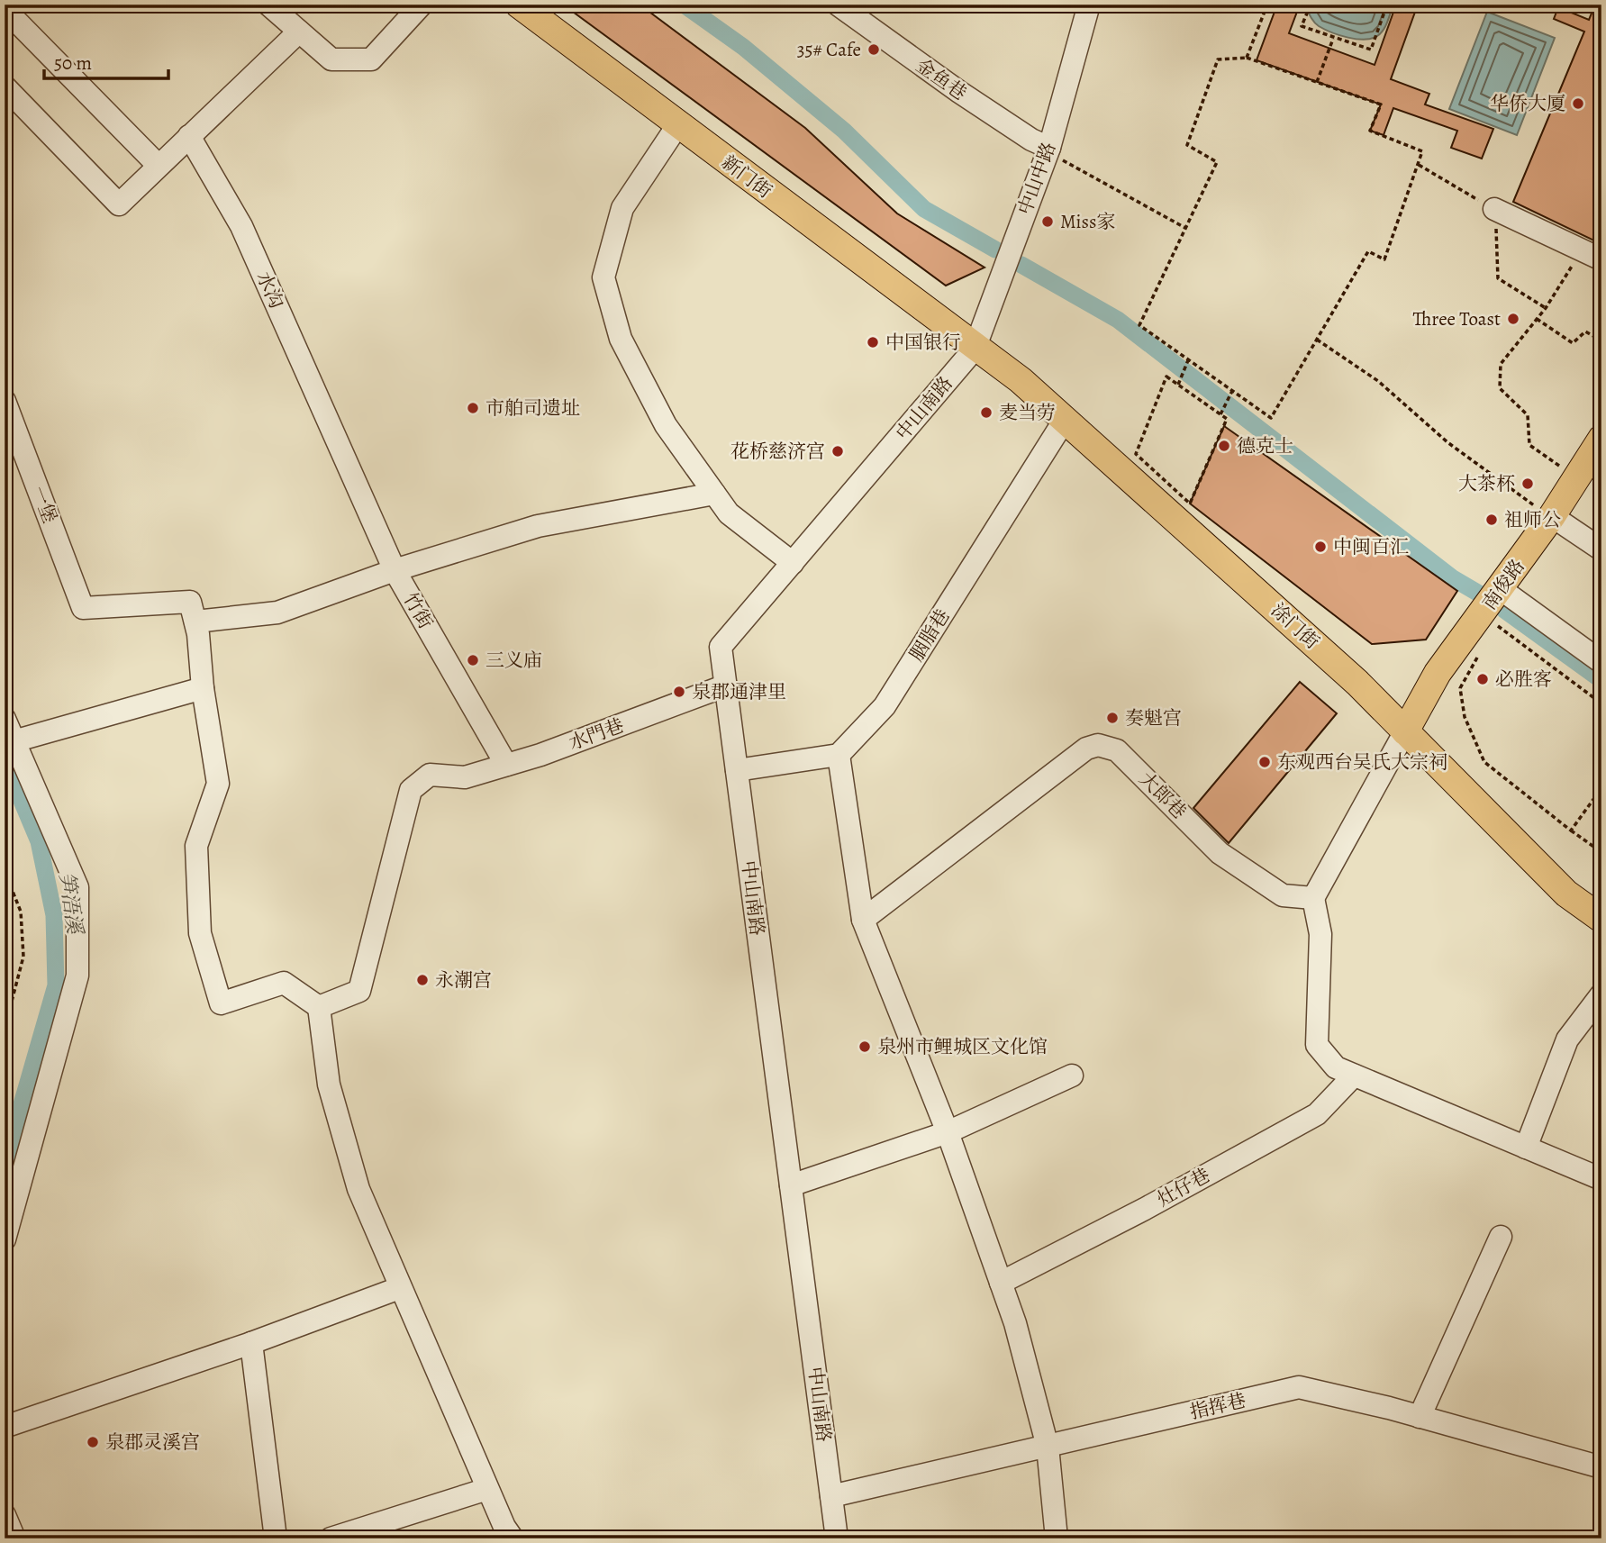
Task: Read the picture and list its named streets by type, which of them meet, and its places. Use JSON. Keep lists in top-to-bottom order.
{
  "streets": {
    "main road": ["新门街", "南俊路", "涂门街"],
    "street": [
      "金鱼巷",
      "中山中路",
      "水沟",
      "中山南路",
      "一堡",
      "竹街",
      "胭脂巷",
      "水門巷",
      "大郎巷",
      "灶仔巷",
      "指挥巷"
    ]
  },
  "crossings": [
    ["金鱼巷", "中山中路"],
    ["新门街", "中山中路"],
    ["新门街", "中山南路"],
    ["新门街", "涂门街"],
    ["中山中路", "中山南路"],
    ["中山中路", "涂门街"],
    ["水沟", "竹街"],
    ["中山南路", "涂门街"],
    ["中山南路", "水門巷"],
    ["中山南路", "指挥巷"],
    ["南俊路", "涂门街"],
    ["竹街", "水門巷"],
    ["涂门街", "胭脂巷"]
  ],
  "water": ["笋浯溪"],
  "places": [
    "35# Cafe",
    "华侨大厦",
    "Miss家",
    "Three Toast",
    "中国银行",
    "市舶司遗址",
    "麦当劳",
    "德克士",
    "花桥慈济宫",
    "大茶杯",
    "祖师公",
    "中闽百汇",
    "三义庙",
    "必胜客",
    "泉郡通津里",
    "奏魁宫",
    "东观西台吴氏大宗祠",
    "永潮宫",
    "泉州市鲤城区文化馆",
    "泉郡灵溪宫"
  ],
  "scale_bar": "50 m"
}
